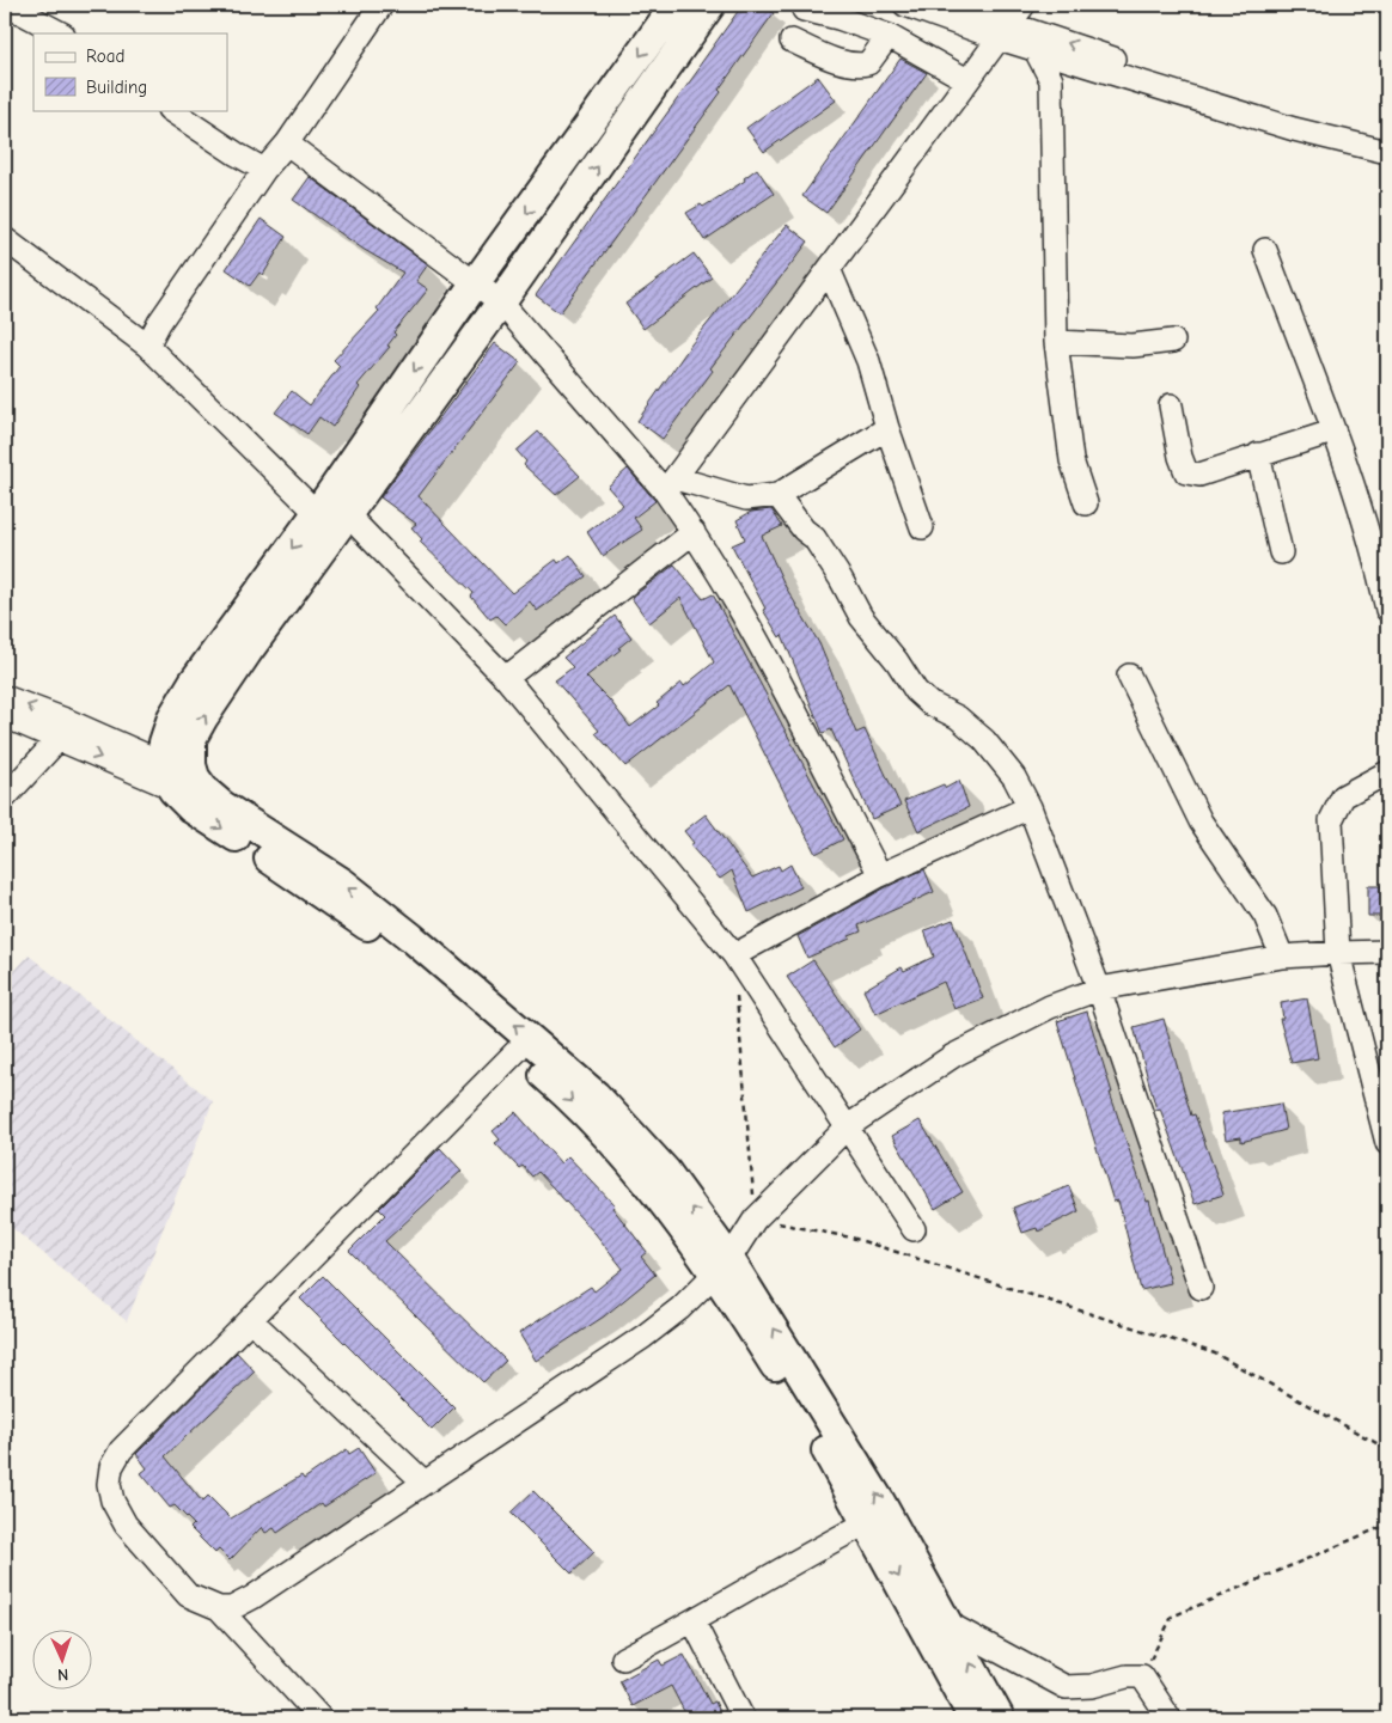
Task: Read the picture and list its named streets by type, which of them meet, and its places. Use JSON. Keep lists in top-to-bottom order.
{
  "legend": ["Road", "Building"],
  "north": "bottom"
}
